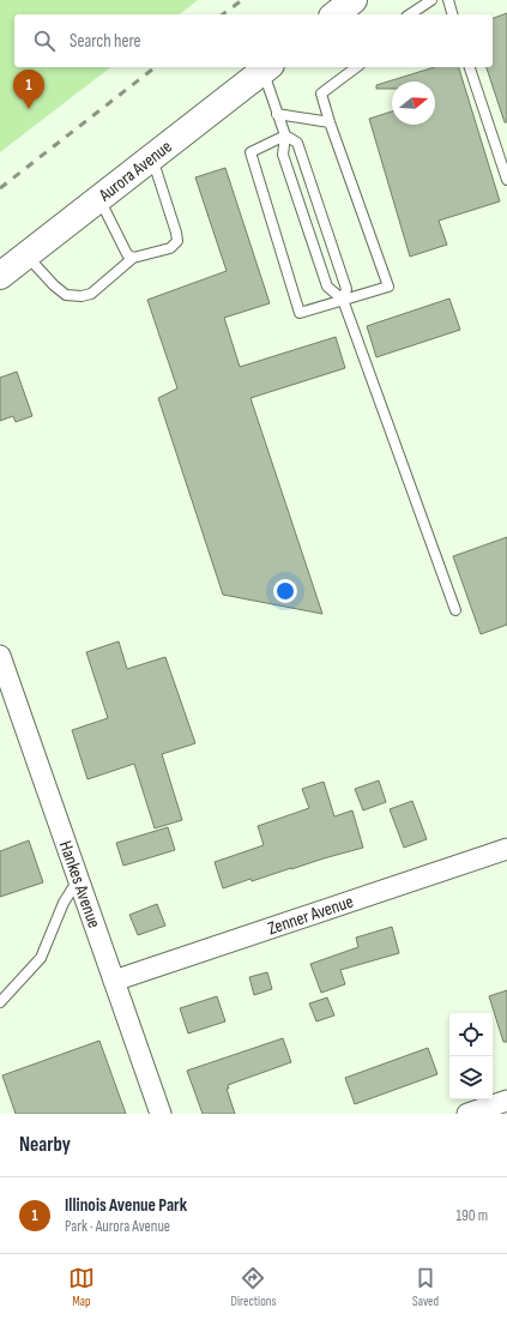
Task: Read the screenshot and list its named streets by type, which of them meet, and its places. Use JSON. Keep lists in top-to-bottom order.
{
  "streets": {
    "main road": ["Aurora Avenue"],
    "street": ["Hankes Avenue", "Zenner Avenue"]
  },
  "crossings": [
    ["Hankes Avenue", "Zenner Avenue"]
  ],
  "north": "right",
  "page": {
    "search": "Search here",
    "pins": "1",
    "heading": "Nearby",
    "list": [
      {
        "mark": "1",
        "name": "Illinois Avenue Park",
        "note": "Park · Aurora Avenue",
        "value": "190 m"
      }
    ],
    "nav": ["Map", "Directions", "Saved"]
  }
}
